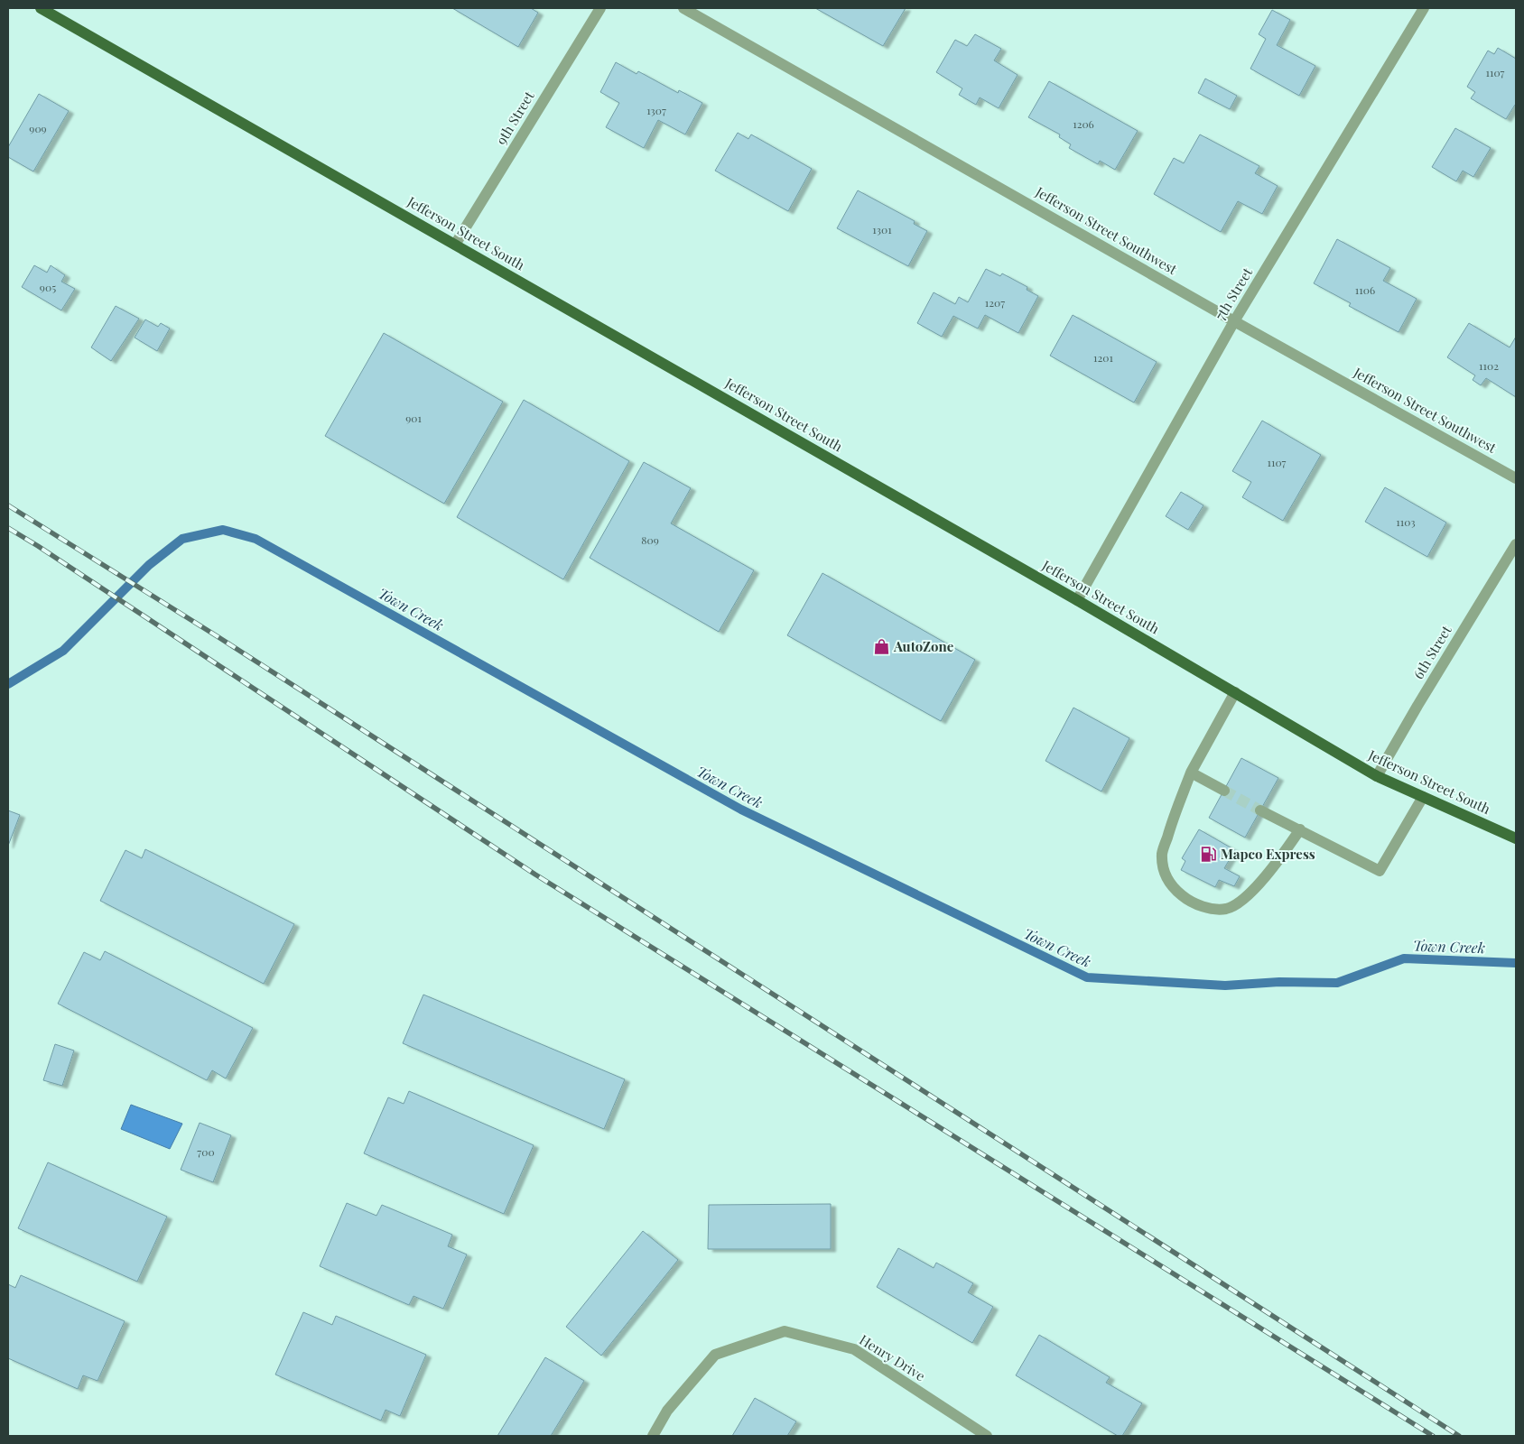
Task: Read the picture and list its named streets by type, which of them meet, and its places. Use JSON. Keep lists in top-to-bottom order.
{
  "streets": {
    "main road": ["Jefferson Street South"],
    "street": [
      "9th Street",
      "Jefferson Street Southwest",
      "7th Street",
      "6th Street",
      "Henry Drive"
    ]
  },
  "crossings": [
    ["9th Street", "Jefferson Street South"],
    ["Jefferson Street Southwest", "7th Street"],
    ["Jefferson Street South", "7th Street"],
    ["Jefferson Street South", "6th Street"]
  ],
  "water": ["Town Creek"],
  "places": {
    "shop": ["AutoZone"],
    "fuel station": ["Mapco Express"]
  },
  "house_numbers": [
    "1107",
    "1307",
    "1206",
    "909",
    "1301",
    "905",
    "1106",
    "1207",
    "1201",
    "1102",
    "901",
    "1107",
    "1103",
    "809",
    "700"
  ]
}
